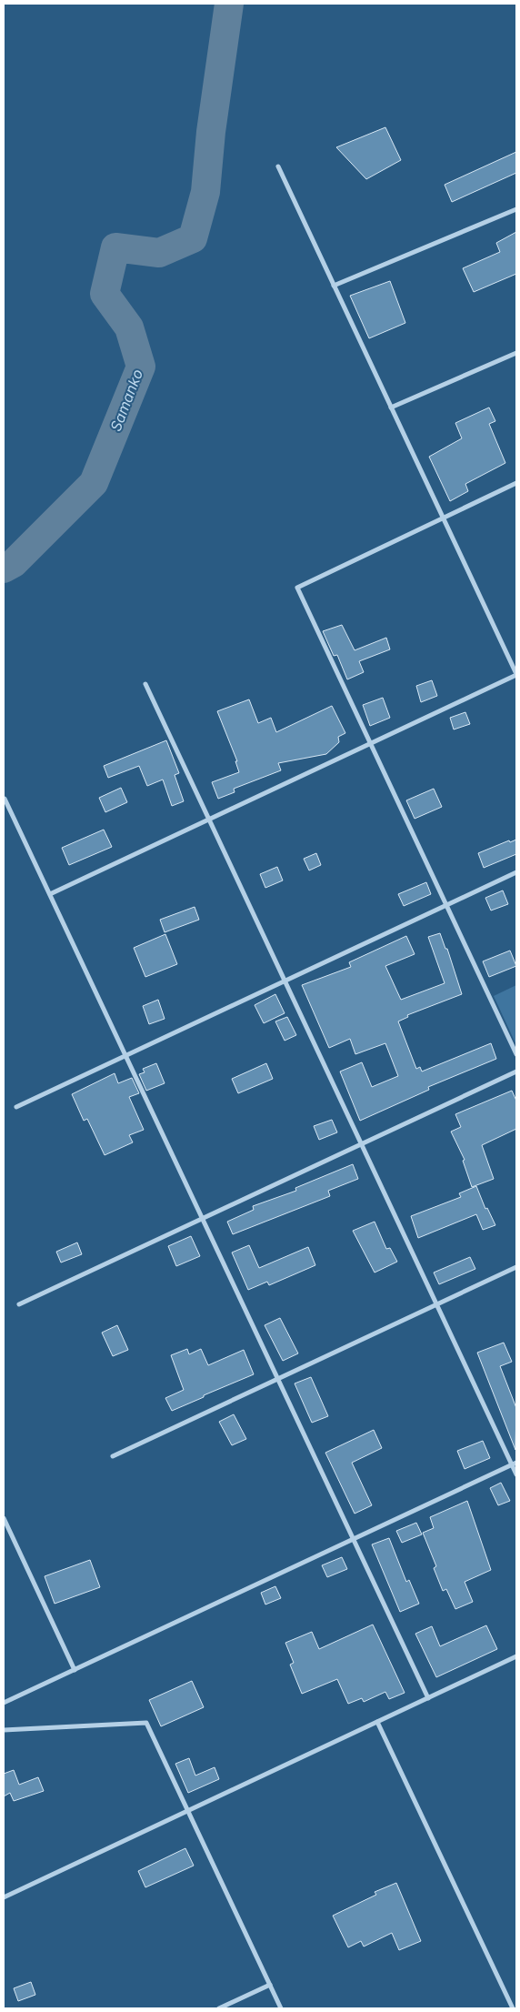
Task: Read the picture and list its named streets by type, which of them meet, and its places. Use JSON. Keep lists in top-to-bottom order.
{
  "water": ["Samanko"]
}
